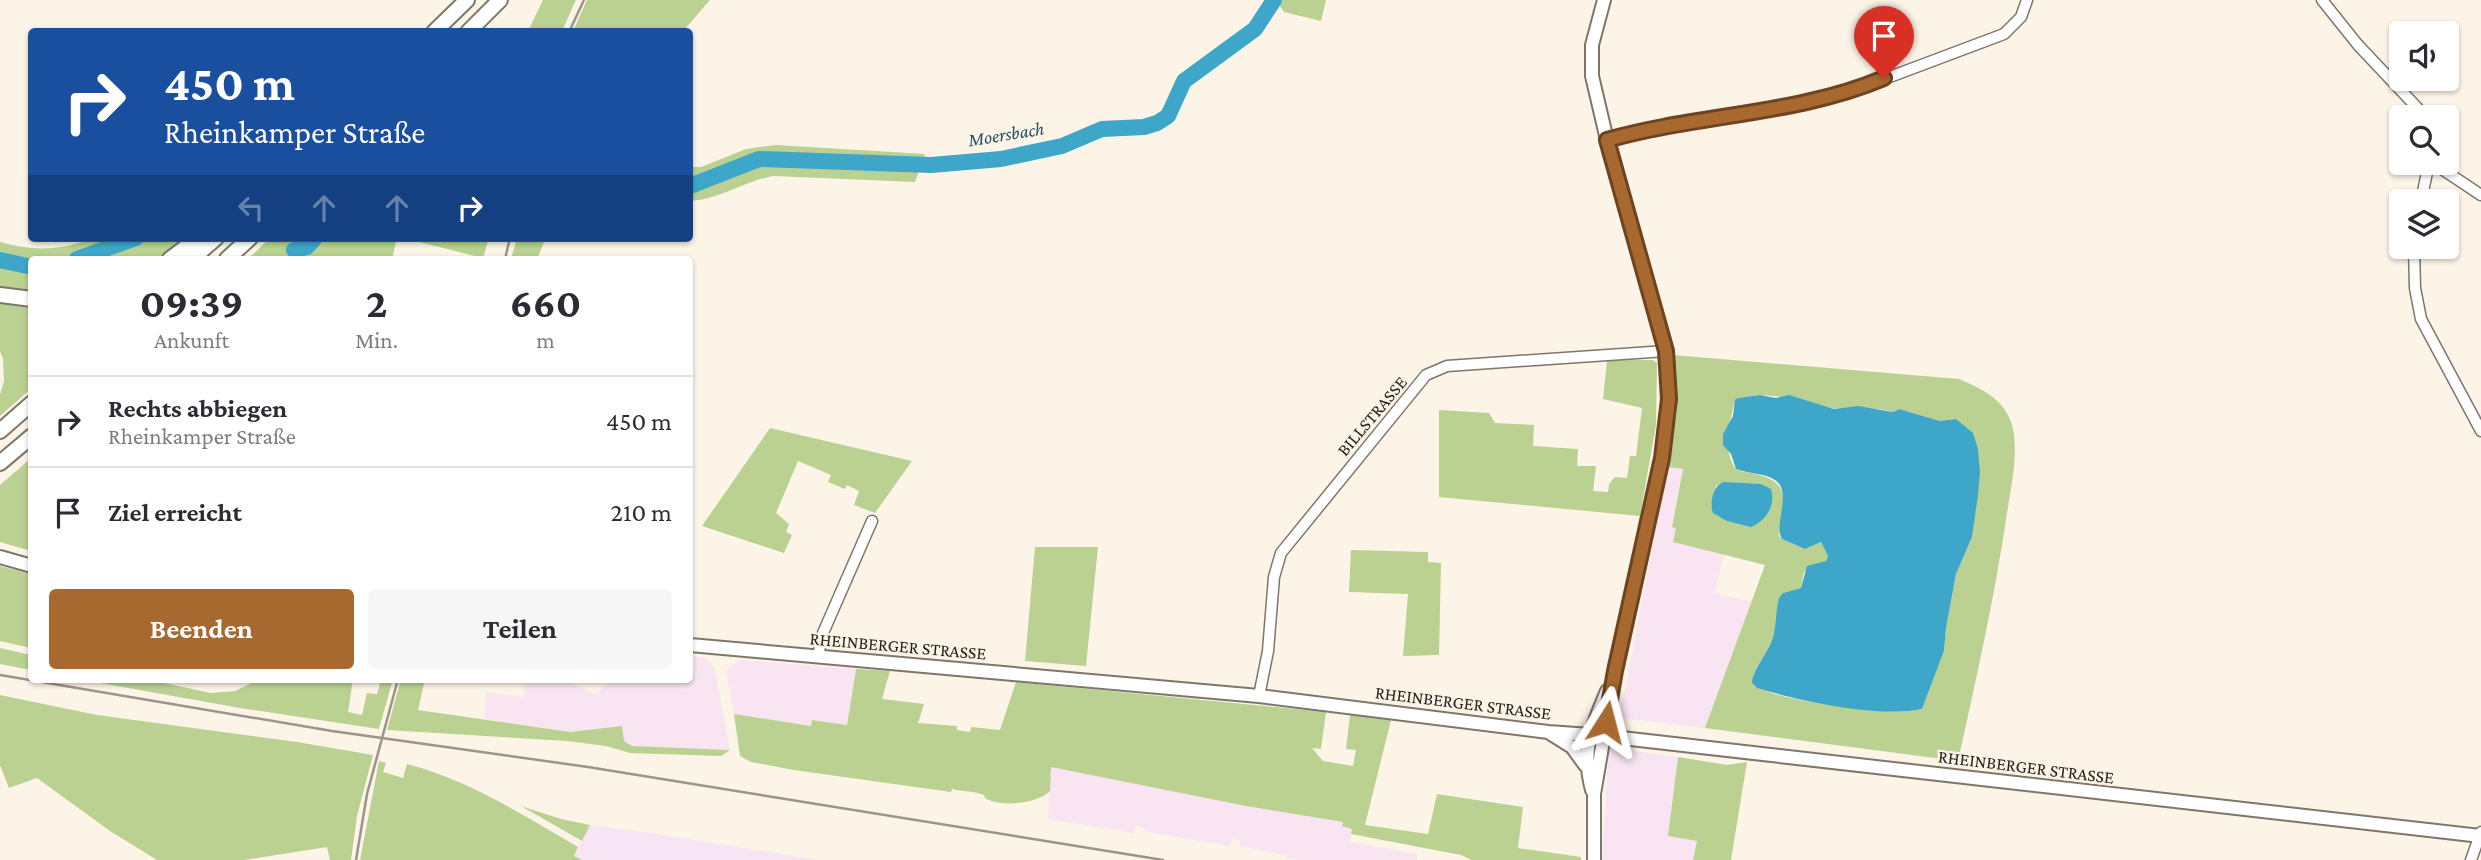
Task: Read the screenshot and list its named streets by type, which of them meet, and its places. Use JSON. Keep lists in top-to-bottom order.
{
  "streets": {
    "main road": ["RHEINBERGER STRASSE"],
    "street": ["BILLSTRASSE"]
  },
  "crossings": [
    ["BILLSTRASSE", "RHEINBERGER STRASSE"]
  ],
  "water": ["Moersbach"],
  "page": {
    "turn": ["450 m", "Rheinkamper Straße"],
    "eta": [
      "09:39",
      "Ankunft",
      "2",
      "Min.",
      "660",
      "m"
    ],
    "list": [
      {
        "name": "Rechts abbiegen",
        "note": "Rheinkamper Straße",
        "value": "450 m"
      },
      {
        "name": "Ziel erreicht",
        "value": "210 m"
      }
    ],
    "buttons": ["Beenden", "Teilen"]
  }
}
